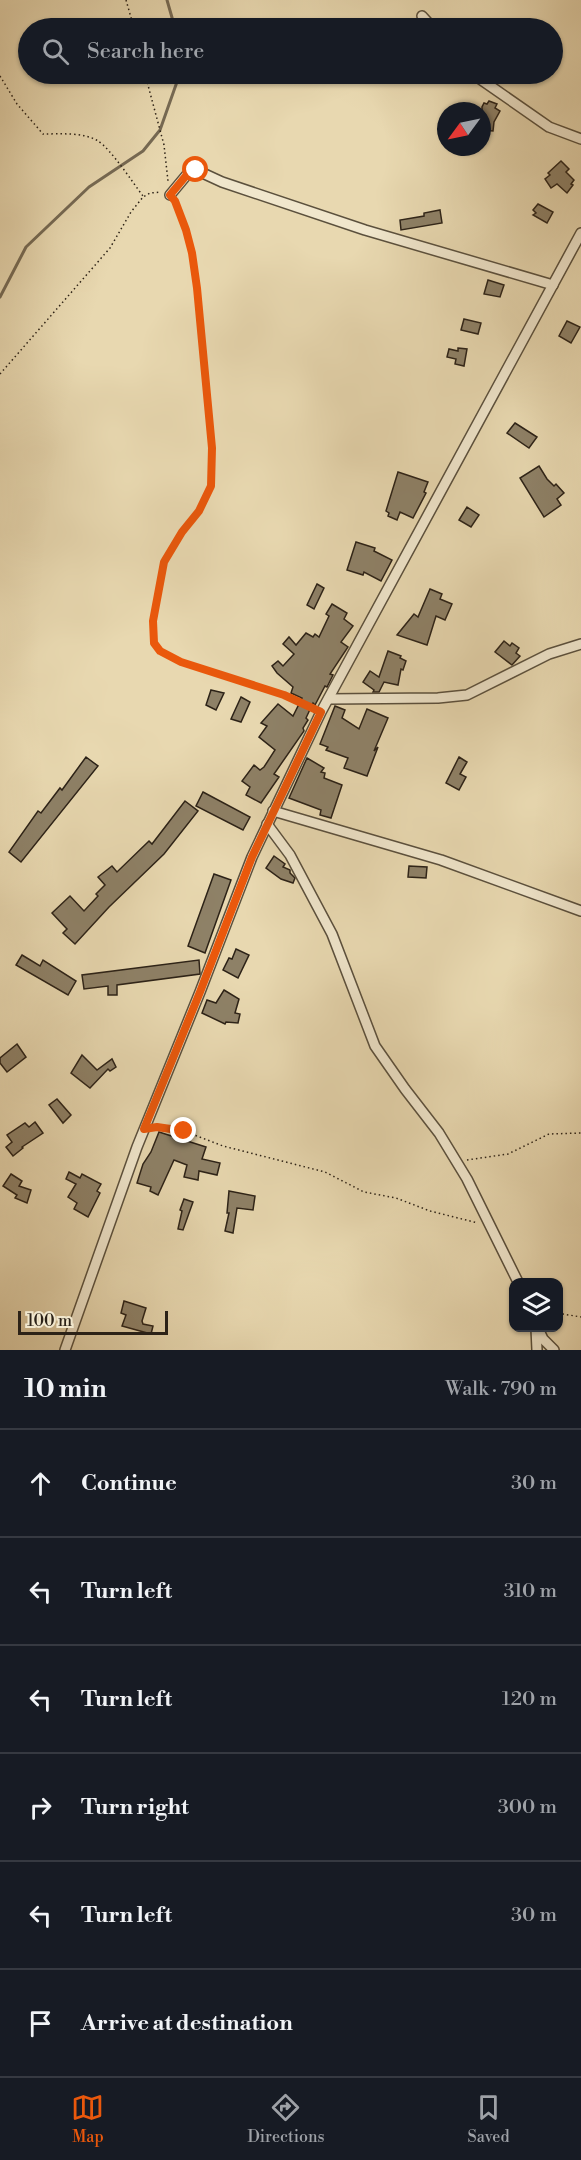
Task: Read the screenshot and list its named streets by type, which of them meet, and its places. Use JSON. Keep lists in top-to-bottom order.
{
  "scale_bar": "100 m",
  "north": "bottom left",
  "page": {
    "search": "Search here",
    "scale": "100 m",
    "heading": ["10 min", "Walk · 790 m"],
    "list": [
      ["Continue", "30 m"],
      ["Turn left", "310 m"],
      ["Turn left", "120 m"],
      ["Turn right", "300 m"],
      ["Turn left", "30 m"],
      "Arrive at destination"
    ],
    "nav": ["Map", "Directions", "Saved"]
  }
}
